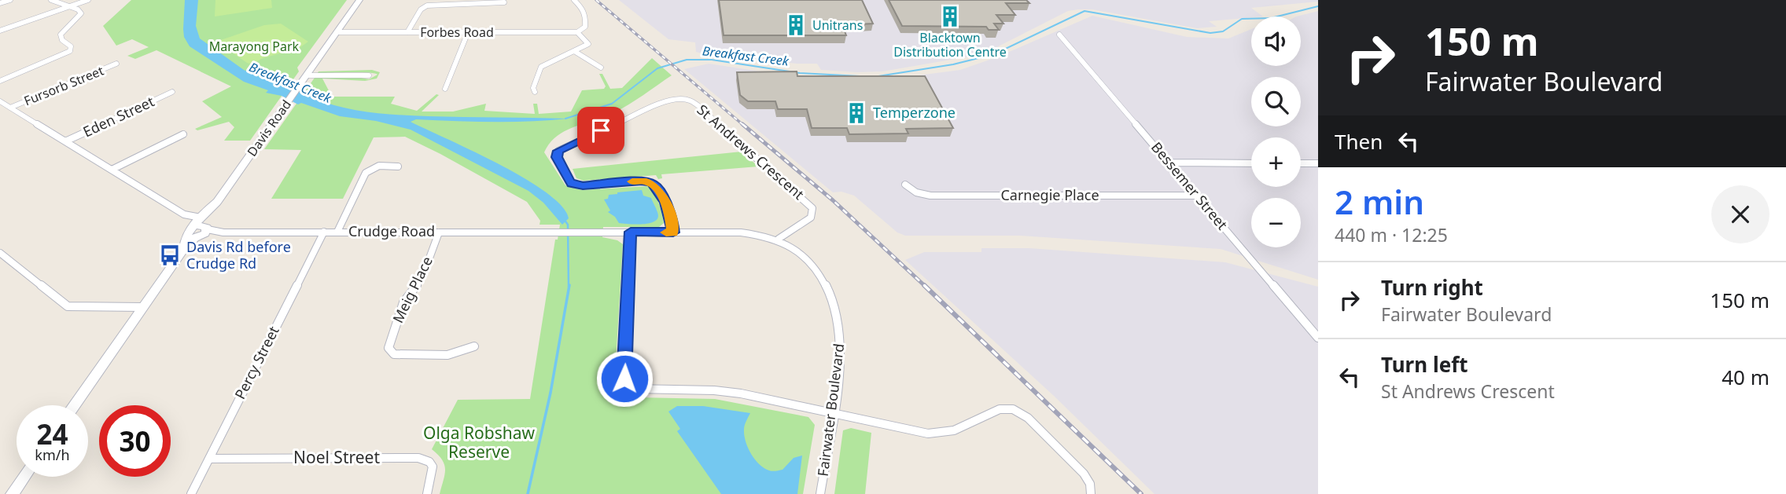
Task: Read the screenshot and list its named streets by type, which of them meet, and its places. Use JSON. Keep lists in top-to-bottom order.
{
  "streets": {
    "street": [
      "Forbes Road",
      "Fursorb Street",
      "Eden Street",
      "Davis Road",
      "St Andrews Crescent",
      "Bessemer Street",
      "Carnegie Place",
      "Crudge Road",
      "Meig Place",
      "Percy Street",
      "Fairwater Boulevard",
      "Noel Street"
    ]
  },
  "crossings": [
    ["Forbes Road", "Davis Road"],
    ["Fursorb Street", "Crudge Road"],
    ["Eden Street", "Crudge Road"],
    ["Davis Road", "Crudge Road"],
    ["St Andrews Crescent", "Fairwater Boulevard"],
    ["Bessemer Street", "Carnegie Place"],
    ["Crudge Road", "Meig Place"],
    ["Crudge Road", "Percy Street"],
    ["Crudge Road", "Fairwater Boulevard"],
    ["Percy Street", "Noel Street"]
  ],
  "water": ["Breakfast Creek"],
  "parks": ["Marayong Park", "Olga Robshaw Reserve"],
  "places": {
    "building": ["Blacktown Distribution Centre", "Unitrans", "Temperzone"],
    "bus stop": ["Davis Rd before Crudge Rd"]
  },
  "page": {
    "turn": ["150 m", "Fairwater Boulevard"],
    "map_buttons": ["+", "−"],
    "then": "Then",
    "heading": ["2 min", "440 m · 12:25"],
    "list": [
      {
        "name": "Turn right",
        "note": "Fairwater Boulevard",
        "value": "150 m"
      },
      {
        "name": "Turn left",
        "note": "St Andrews Crescent",
        "value": "40 m"
      }
    ],
    "speed": "24 km/h",
    "limit": "30"
  }
}
